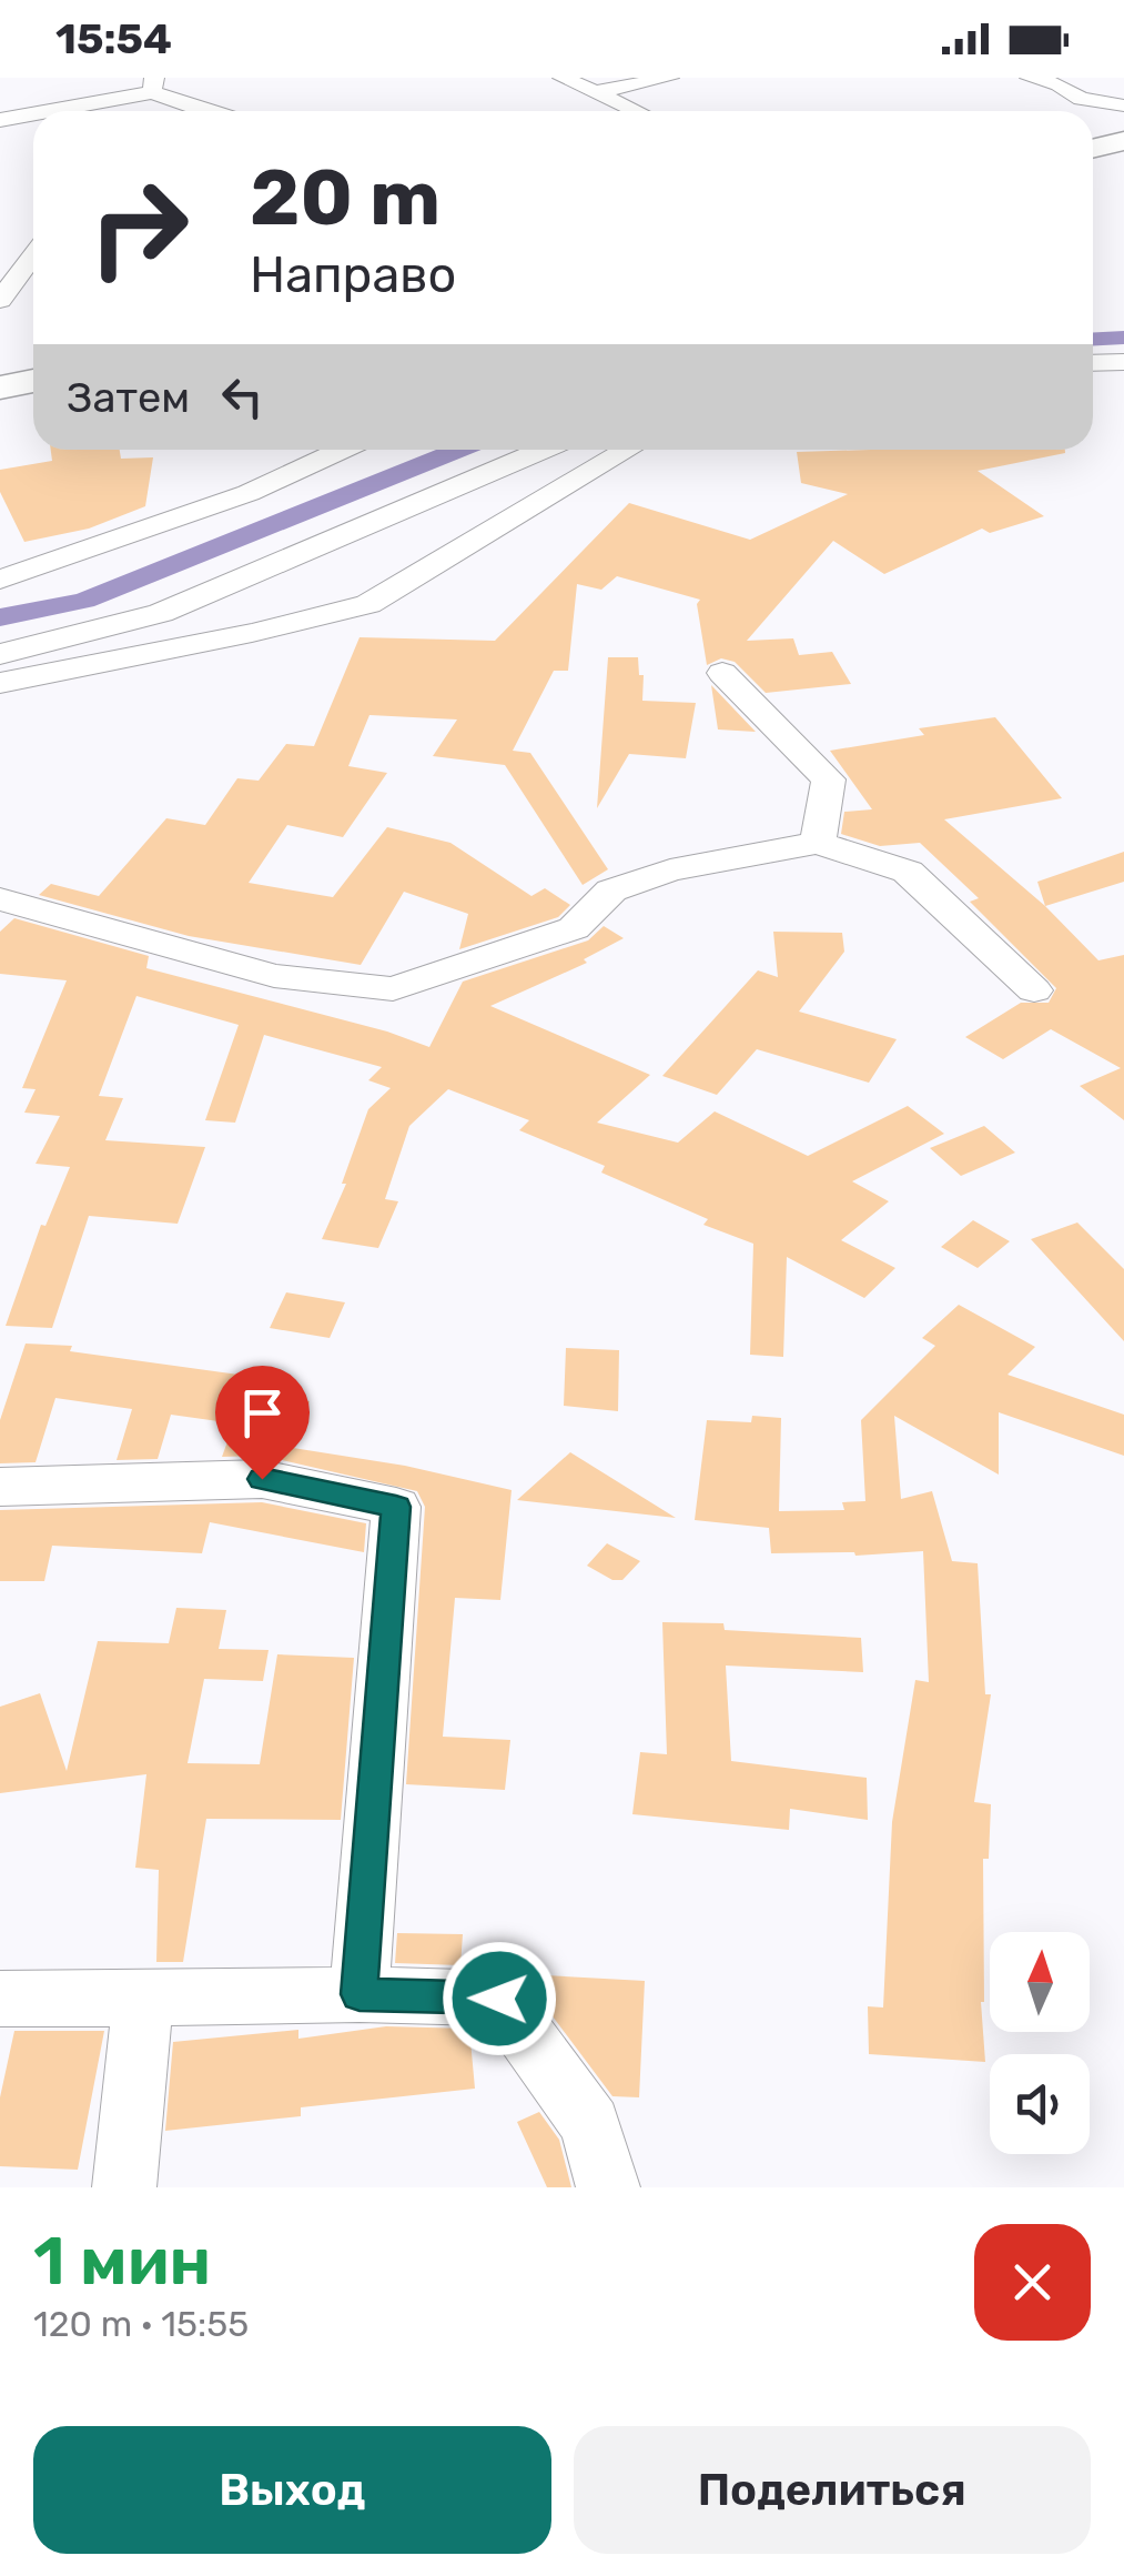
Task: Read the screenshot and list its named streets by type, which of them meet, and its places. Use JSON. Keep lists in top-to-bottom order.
{
  "north": "top",
  "page": {
    "status": "15:54",
    "turn": ["20 m", "Направо"],
    "then": "Затем",
    "heading": ["1 мин", "120 m · 15:55"],
    "buttons": ["Выход", "Поделиться"]
  }
}
